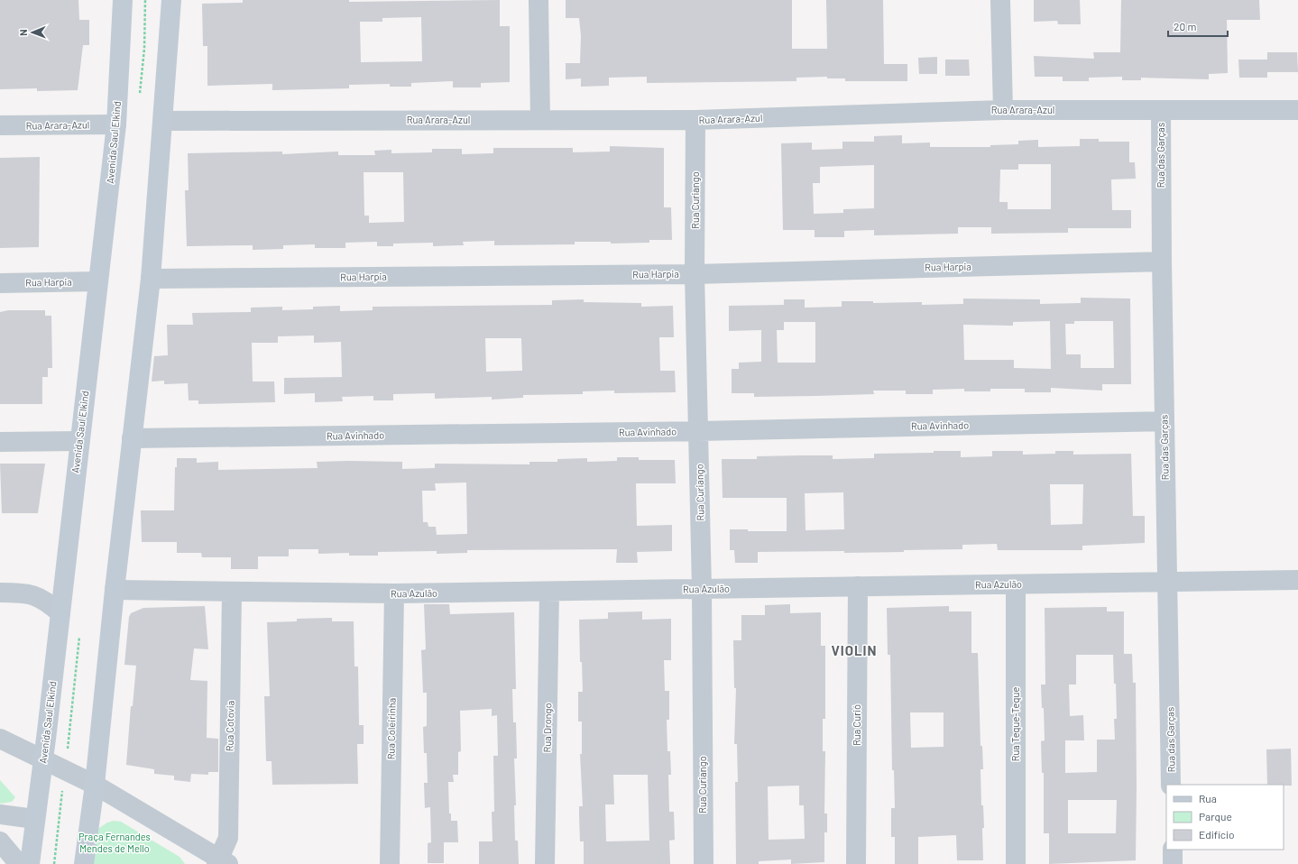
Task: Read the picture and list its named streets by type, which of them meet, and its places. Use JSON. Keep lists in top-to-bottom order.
{
  "streets": {
    "main road": ["Avenida Saul Elkind"],
    "street": [
      "Rua Arara-Azul",
      "Rua das Garças",
      "Rua Curiango",
      "Rua Harpia",
      "Rua Avinhado",
      "Rua Azulão",
      "Rua Teque-Teque",
      "Rua Curió",
      "Rua Cotovia",
      "Rua Drongo",
      "Rua Coleirinha"
    ]
  },
  "crossings": [
    ["Rua Arara-Azul", "Avenida Saul Elkind"],
    ["Rua Arara-Azul", "Rua das Garças"],
    ["Rua Arara-Azul", "Rua Curiango"],
    ["Avenida Saul Elkind", "Rua Harpia"],
    ["Rua das Garças", "Rua Harpia"],
    ["Rua das Garças", "Rua Avinhado"],
    ["Rua das Garças", "Rua Azulão"],
    ["Rua Curiango", "Rua Harpia"],
    ["Rua Curiango", "Rua Avinhado"],
    ["Rua Curiango", "Rua Azulão"],
    ["Rua Azulão", "Rua Teque-Teque"],
    ["Rua Azulão", "Rua Curió"],
    ["Rua Azulão", "Rua Cotovia"],
    ["Rua Azulão", "Rua Drongo"],
    ["Rua Azulão", "Rua Coleirinha"]
  ],
  "districts": ["VIOLIN"],
  "parks": ["Praça Fernandes Mendes de Mello"],
  "legend": ["Rua", "Parque", "Edifício"],
  "scale_bar": "20 m",
  "north": "left"
}
